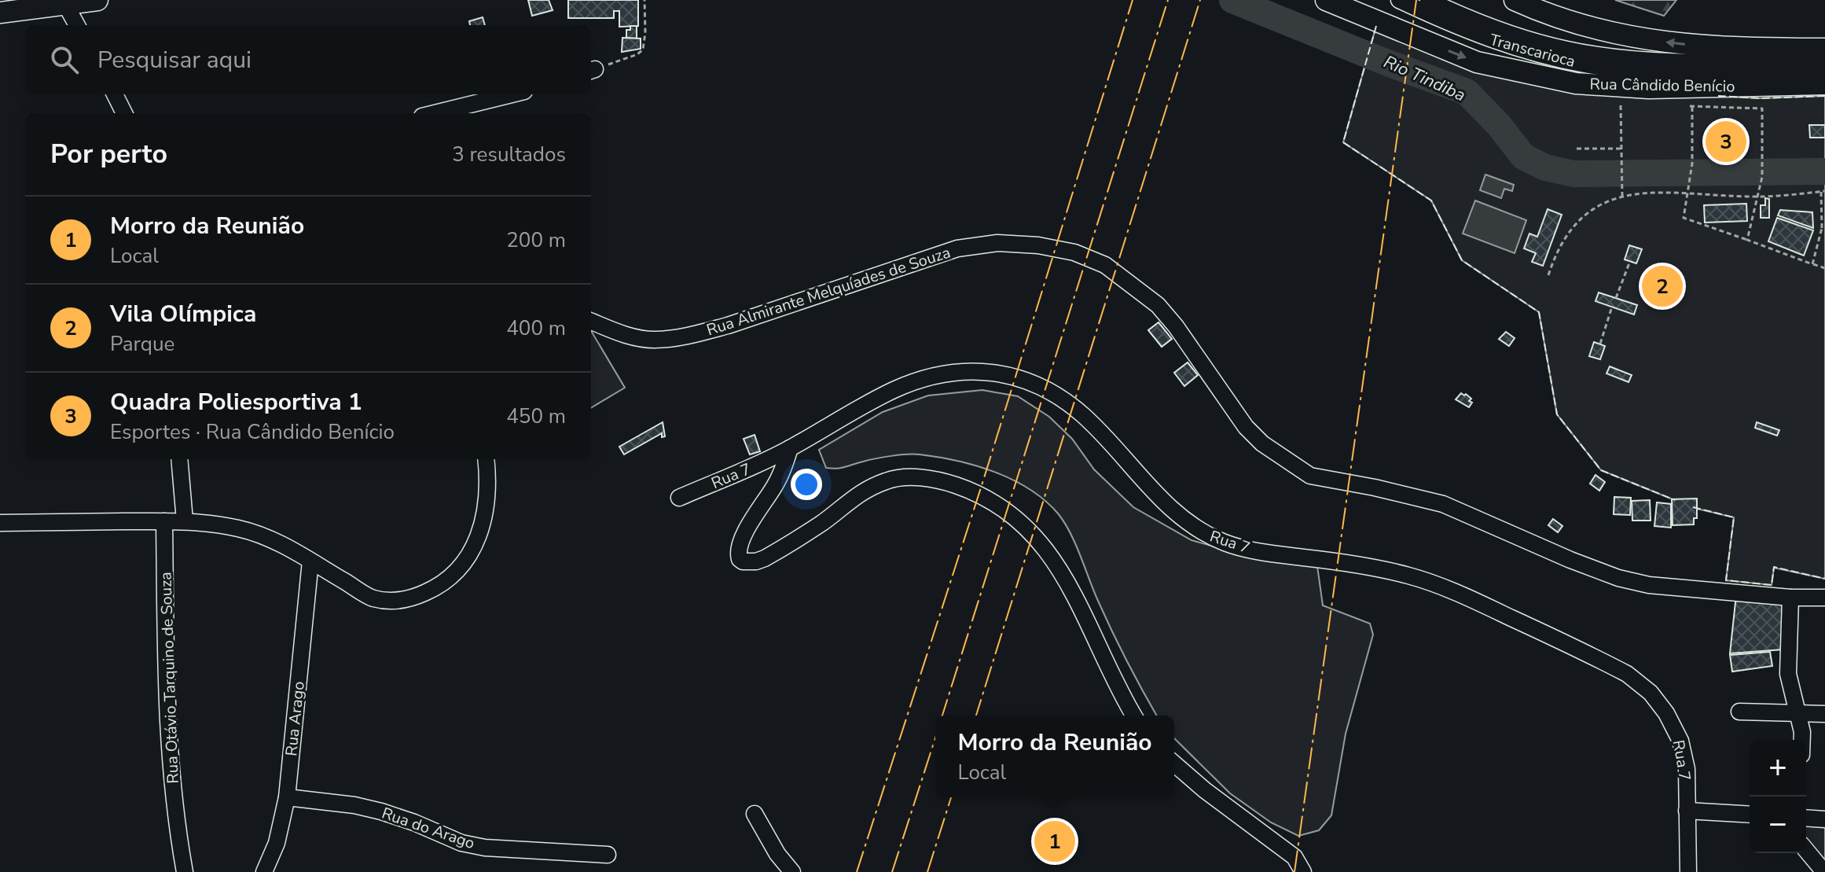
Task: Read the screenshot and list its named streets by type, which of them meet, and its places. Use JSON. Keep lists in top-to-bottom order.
{
  "streets": {
    "main road": ["Rua Cândido Benício"],
    "street": [
      "Transcarioca",
      "Rua Almirante Melquíades de Souza",
      "Rua 7",
      "Rua Otávio Tarquino de Souza",
      "Rua Arago",
      "Rua do Arago"
    ]
  },
  "crossings": [
    ["Rua Arago", "Rua do Arago"]
  ],
  "water": ["Rio Tindiba"],
  "page": {
    "search": "Pesquisar aqui",
    "heading": ["Por perto", "3 resultados"],
    "pins": ["3", "2", "1"],
    "list": [
      {
        "mark": "1",
        "name": "Morro da Reunião",
        "note": "Local",
        "value": "200 m"
      },
      {
        "mark": "2",
        "name": "Vila Olímpica",
        "note": "Parque",
        "value": "400 m"
      },
      {
        "mark": "3",
        "name": "Quadra Poliesportiva 1",
        "note": "Esportes · Rua Cândido Benício",
        "value": "450 m"
      }
    ],
    "popup": ["Morro da Reunião", "Local"],
    "map_buttons": ["+", "−"]
  }
}
